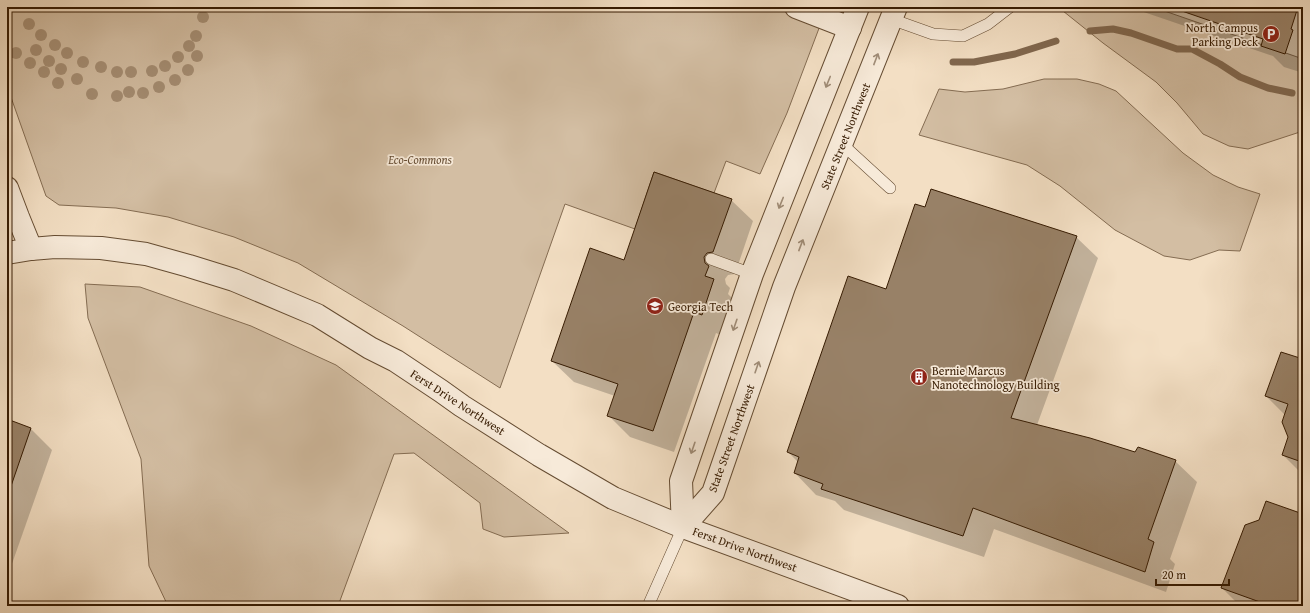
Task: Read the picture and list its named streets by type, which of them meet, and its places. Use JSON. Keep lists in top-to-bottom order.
{
  "streets": {
    "street": ["State Street Northwest", "Ferst Drive Northwest"]
  },
  "crossings": [
    ["State Street Northwest", "Ferst Drive Northwest"]
  ],
  "parks": ["Eco-Commons"],
  "places": {
    "parking": ["North Campus Parking Deck"],
    "school or university": ["Georgia Tech"],
    "building": ["Bernie Marcus Nanotechnology Building"]
  },
  "scale_bar": "20 m"
}
